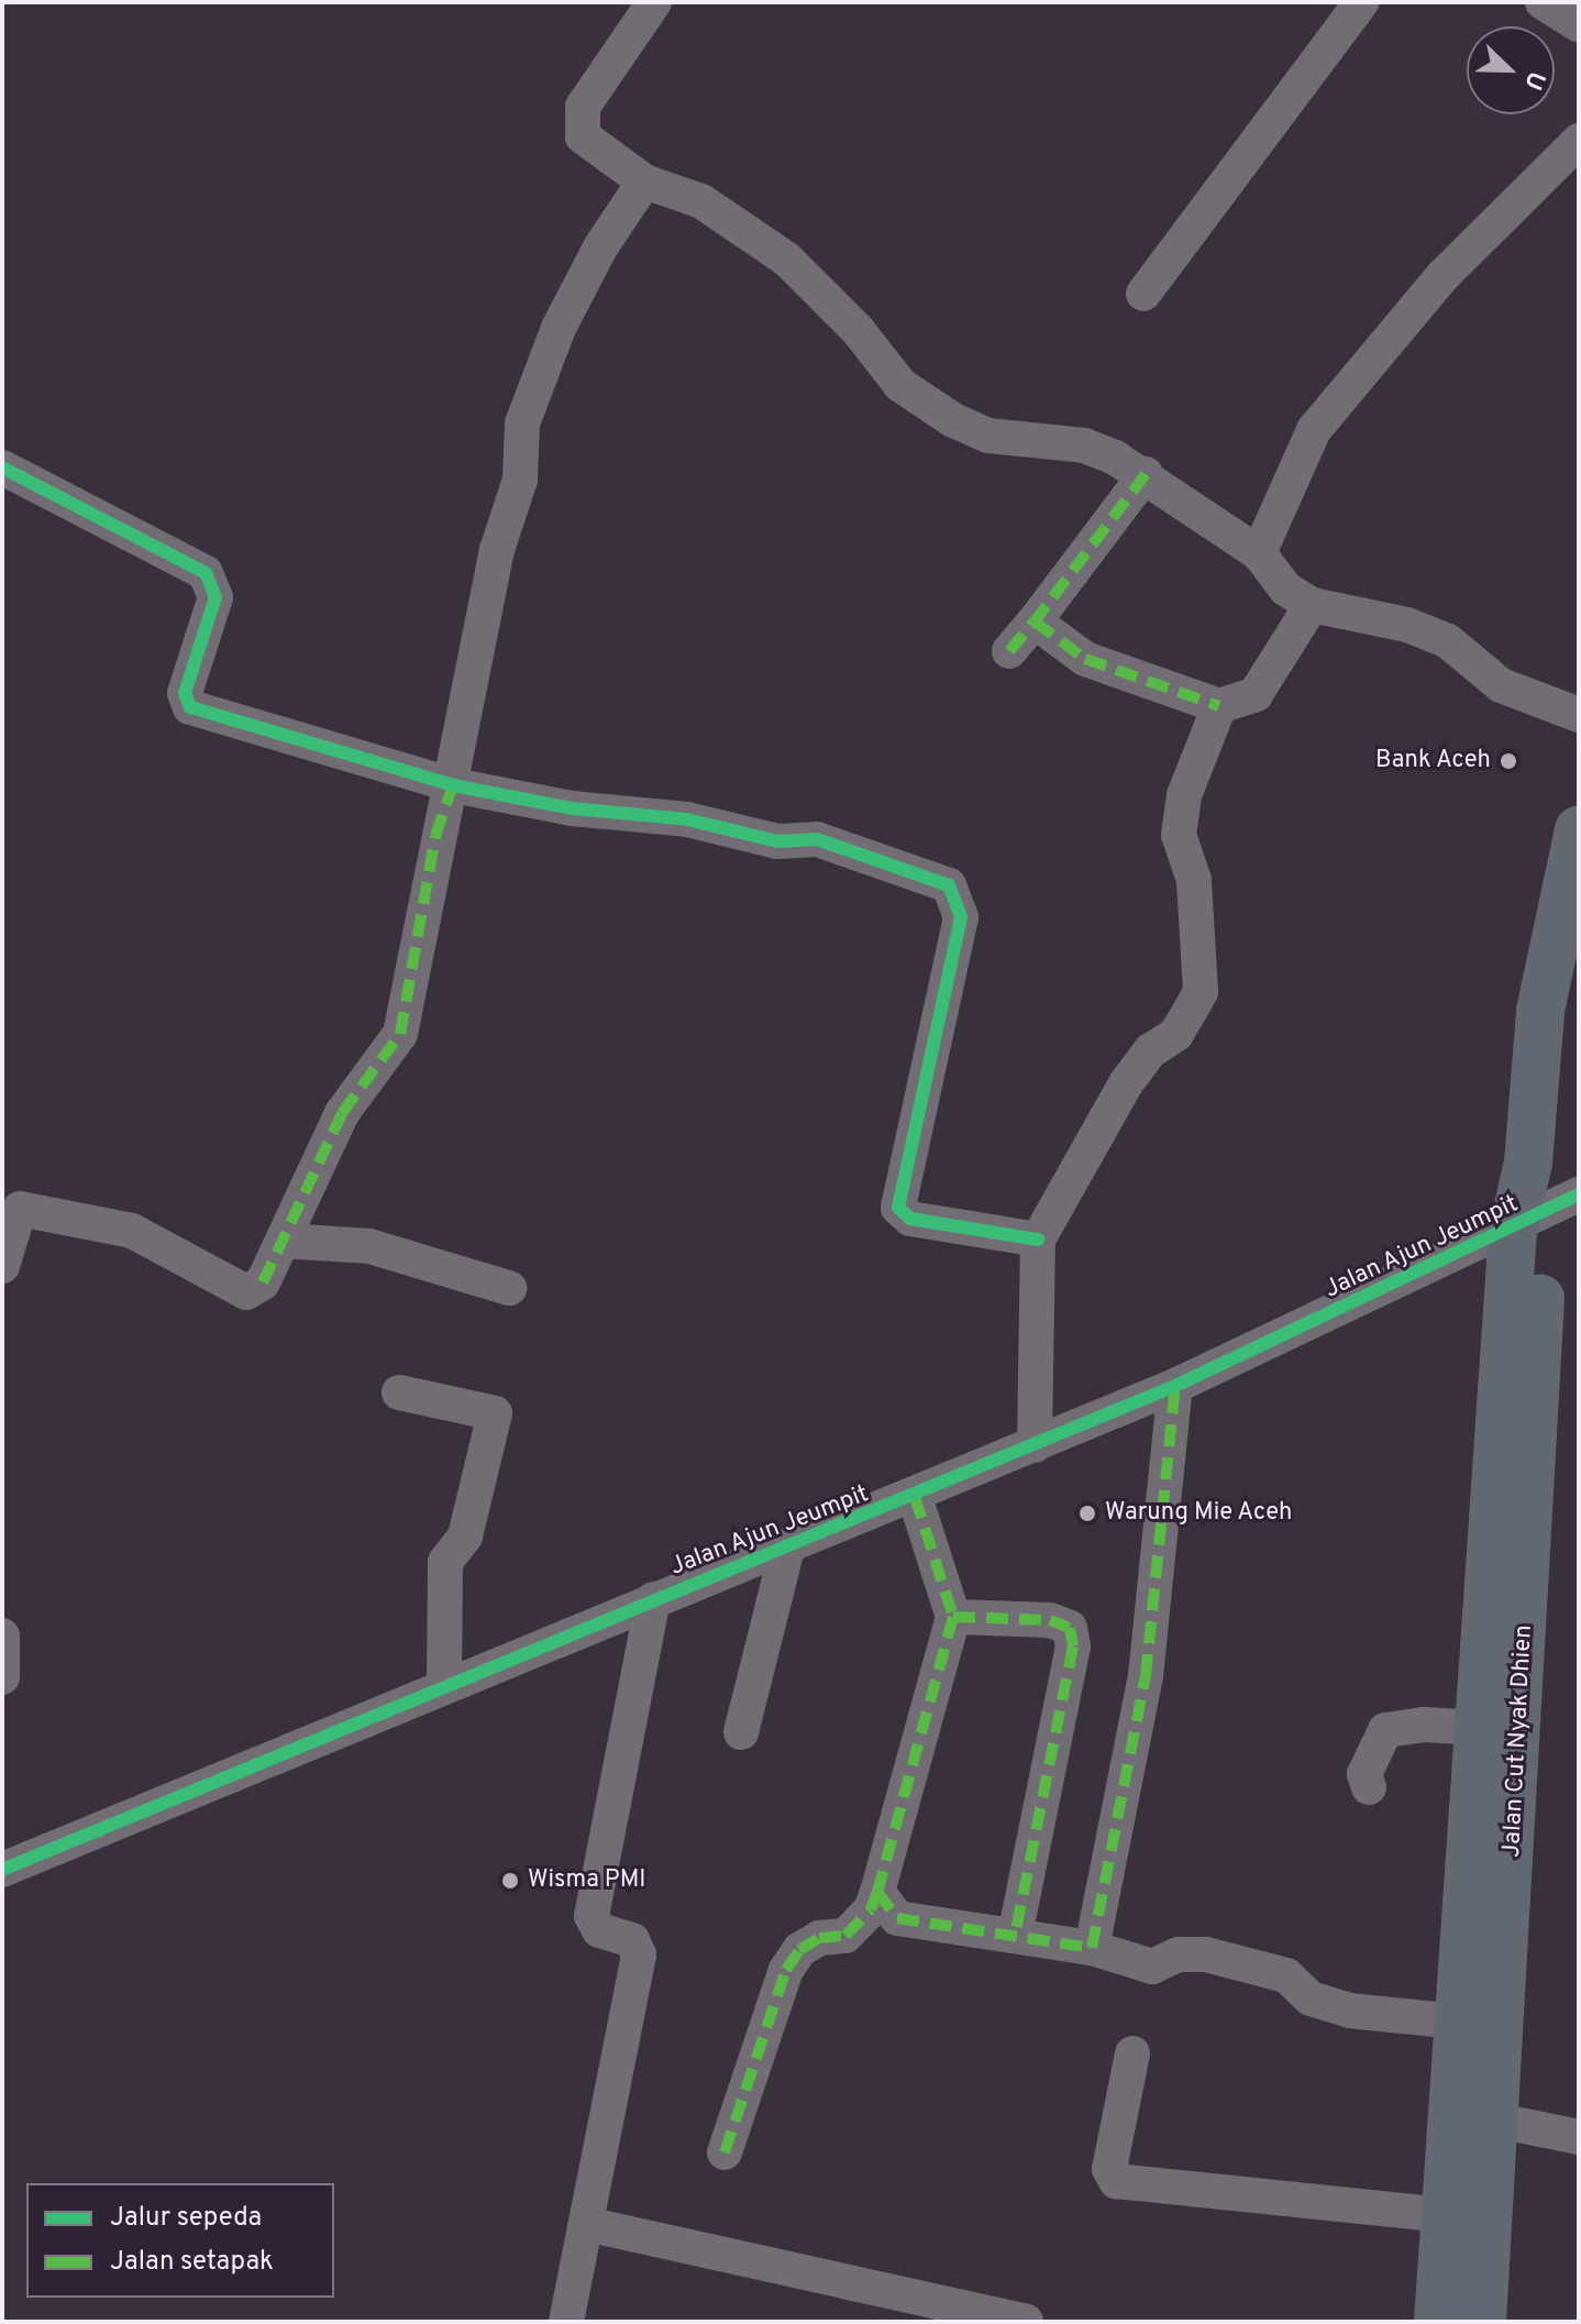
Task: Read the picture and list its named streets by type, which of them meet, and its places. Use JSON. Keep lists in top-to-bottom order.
{
  "streets": {
    "highway": ["Jalan Cut Nyak Dhien"],
    "street": ["Jalan Ajun Jeumpit"]
  },
  "crossings": [
    ["Jalan Ajun Jeumpit", "Jalan Cut Nyak Dhien"]
  ],
  "places": ["Bank Aceh", "Warung Mie Aceh", "Wisma PMI"],
  "legend": ["Jalur sepeda", "Jalan setapak"],
  "north": "bottom right"
}
